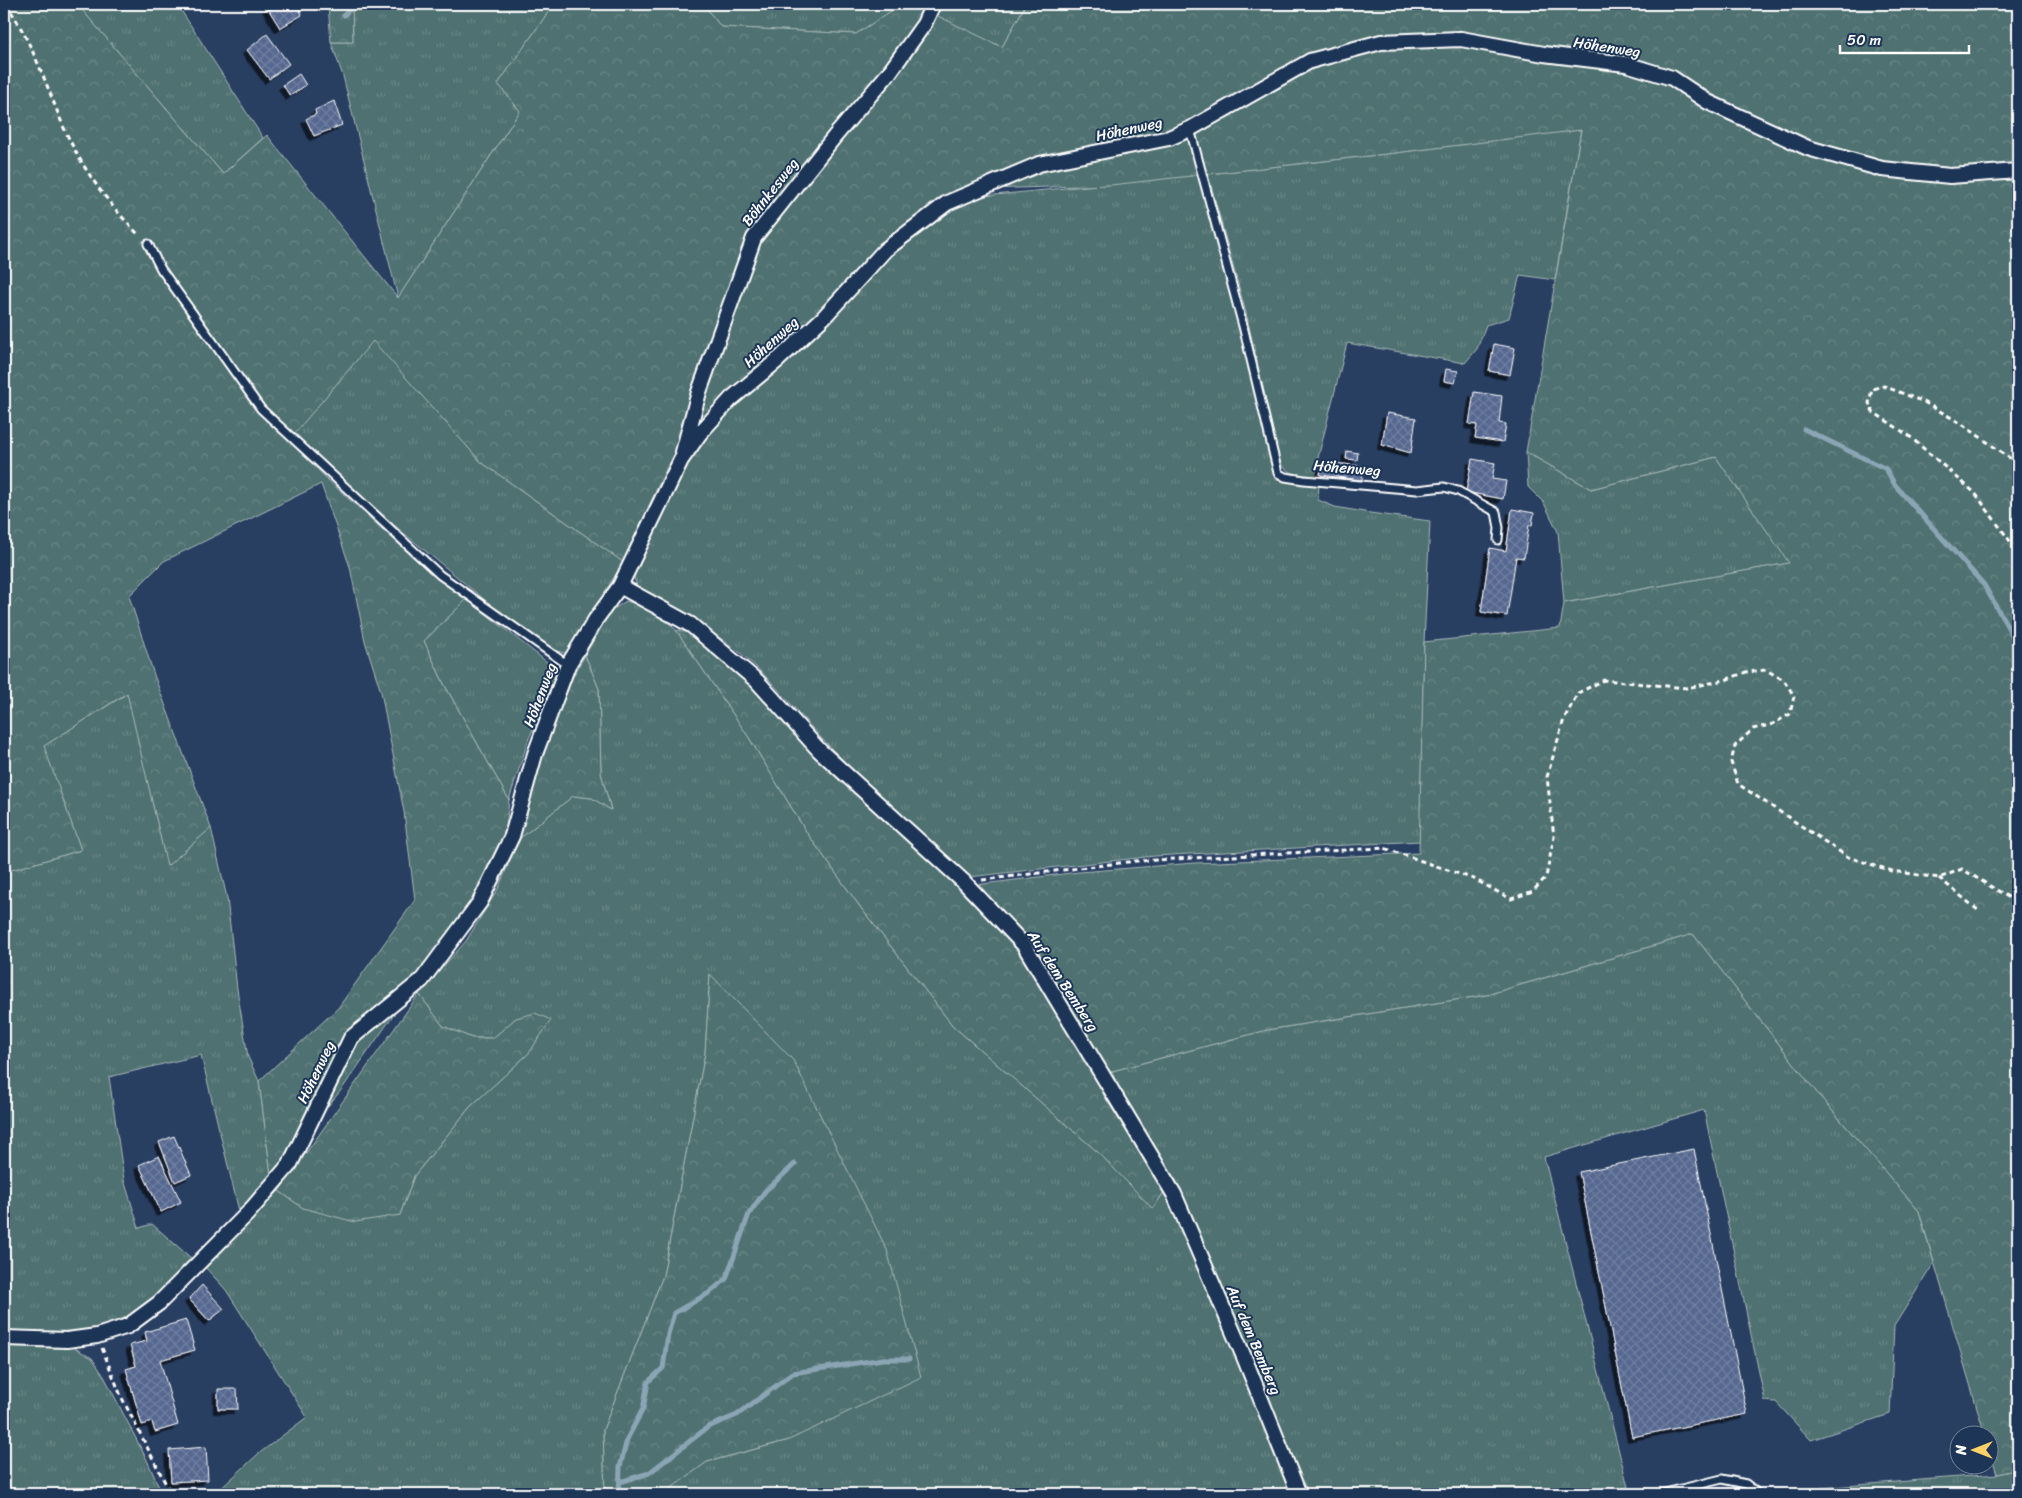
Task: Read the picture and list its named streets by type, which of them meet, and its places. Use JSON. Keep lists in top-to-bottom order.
{
  "streets": {
    "street": ["Höhenweg", "Böhnkesweg", "Auf dem Bemberg"]
  },
  "crossings": [
    ["Höhenweg", "Böhnkesweg"],
    ["Höhenweg", "Auf dem Bemberg"]
  ],
  "scale_bar": "50 m",
  "north": "left"
}
